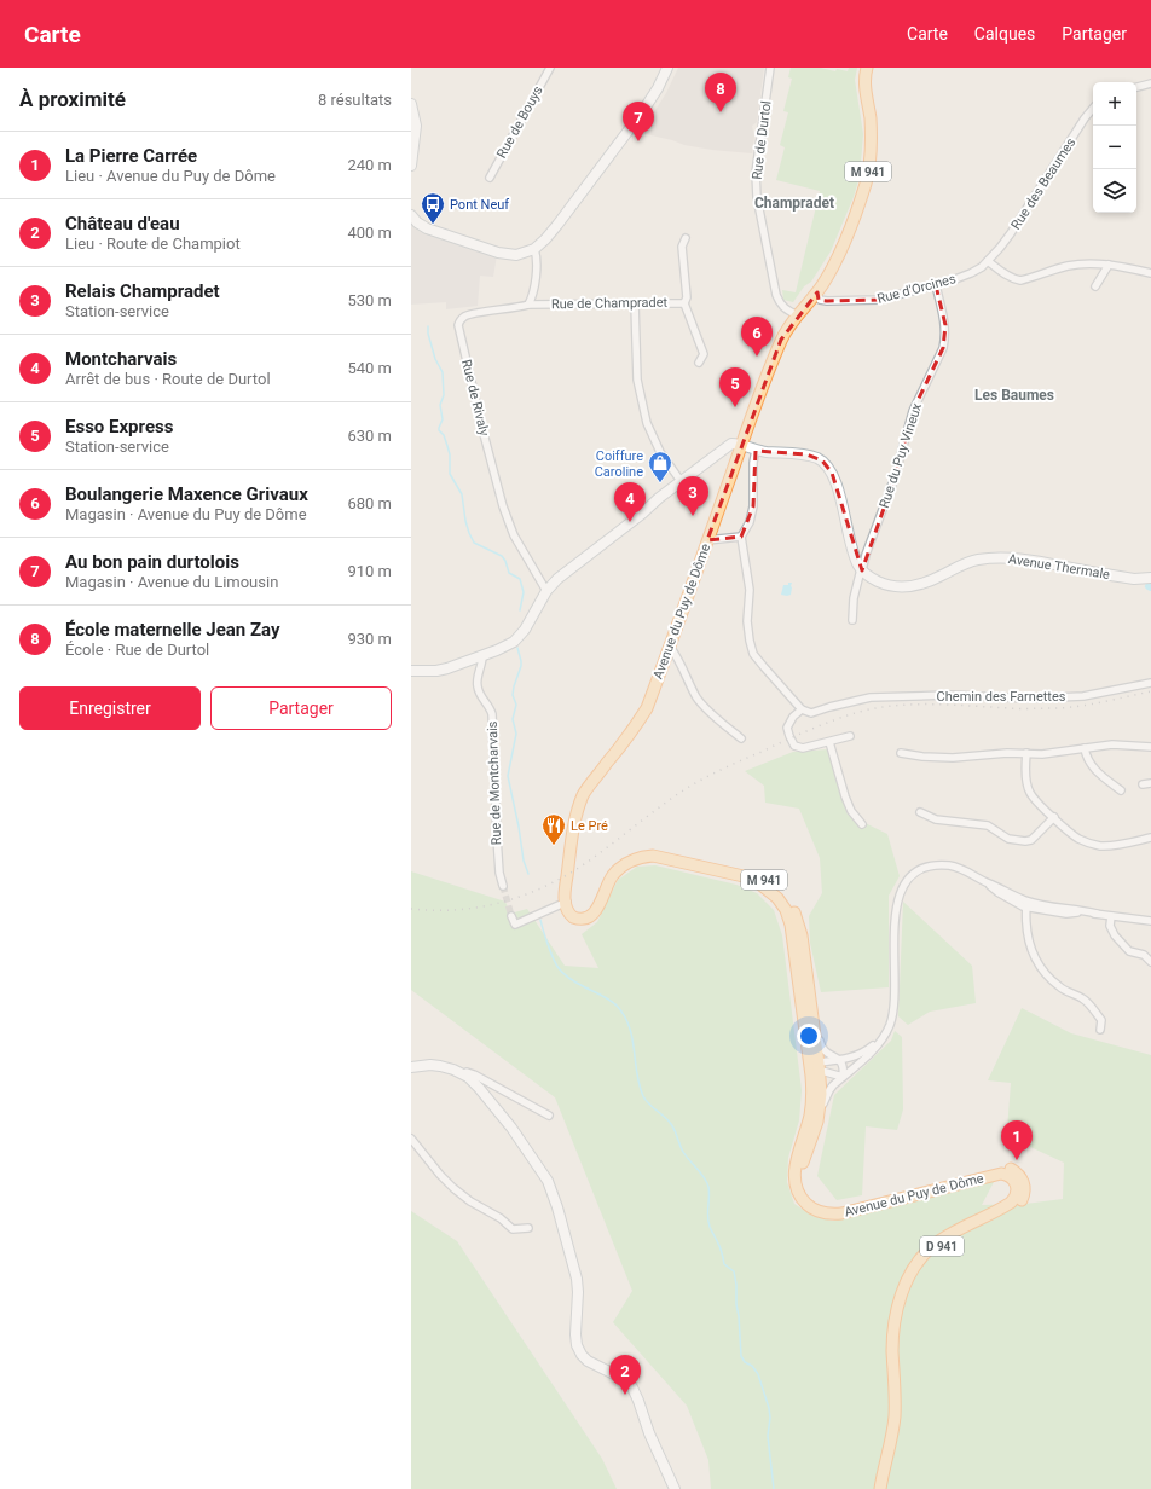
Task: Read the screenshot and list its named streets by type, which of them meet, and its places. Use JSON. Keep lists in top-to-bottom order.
{
  "streets": {
    "main road": [
      "M 941",
      "Avenue Thermale",
      "Avenue du Puy de Dôme",
      "D 941"
    ],
    "street": [
      "Rue de Bouys",
      "Rue de Durtol",
      "Rue des Beaumes",
      "Rue d'Orcines",
      "Rue de Champradet",
      "Rue de Rivaly",
      "Rue du Puy Vineux",
      "Chemin des Farnettes",
      "Rue de Montcharvais"
    ]
  },
  "crossings": [
    ["Rue de Durtol", "Avenue du Puy de Dôme"],
    ["M 941", "Avenue du Puy de Dôme"],
    ["Rue des Beaumes", "Rue d'Orcines"],
    ["Rue d'Orcines", "Rue du Puy Vineux"],
    ["Rue d'Orcines", "Avenue du Puy de Dôme"],
    ["Rue de Champradet", "Rue de Rivaly"],
    ["Rue du Puy Vineux", "Avenue Thermale"],
    ["Avenue du Puy de Dôme", "D 941"]
  ],
  "districts": ["Champradet", "Les Baumes"],
  "places": {
    "bus stop": ["Pont Neuf"],
    "shop": ["Coiffure Caroline"],
    "restaurant": ["Le Pré"]
  },
  "page": {
    "header": "Carte",
    "nav": ["Carte", "Calques", "Partager"],
    "heading": ["À proximité", "8 résultats"],
    "pins": [
      "8",
      "7",
      "6",
      "5",
      "3",
      "4",
      "1",
      "2"
    ],
    "map_buttons": ["+", "−"],
    "list": [
      {
        "mark": "1",
        "name": "La Pierre Carrée",
        "note": "Lieu · Avenue du Puy de Dôme",
        "value": "240 m"
      },
      {
        "mark": "2",
        "name": "Château d'eau",
        "note": "Lieu · Route de Champiot",
        "value": "400 m"
      },
      {
        "mark": "3",
        "name": "Relais Champradet",
        "note": "Station-service",
        "value": "530 m"
      },
      {
        "mark": "4",
        "name": "Montcharvais",
        "note": "Arrêt de bus · Route de Durtol",
        "value": "540 m"
      },
      {
        "mark": "5",
        "name": "Esso Express",
        "note": "Station-service",
        "value": "630 m"
      },
      {
        "mark": "6",
        "name": "Boulangerie Maxence Grivaux",
        "note": "Magasin · Avenue du Puy de Dôme",
        "value": "680 m"
      },
      {
        "mark": "7",
        "name": "Au bon pain durtolois",
        "note": "Magasin · Avenue du Limousin",
        "value": "910 m"
      },
      {
        "mark": "8",
        "name": "École maternelle Jean Zay",
        "note": "École · Rue de Durtol",
        "value": "930 m"
      }
    ],
    "buttons": ["Enregistrer", "Partager"]
  }
}
